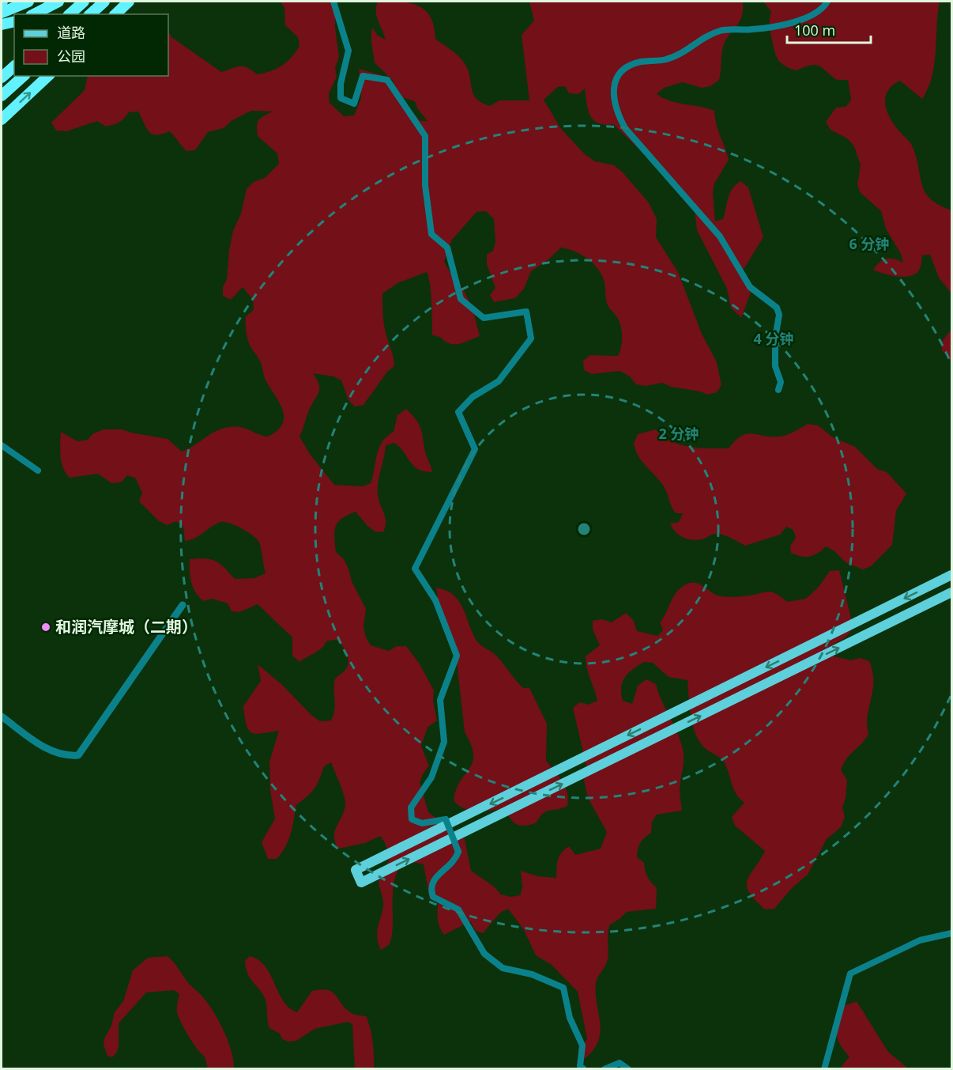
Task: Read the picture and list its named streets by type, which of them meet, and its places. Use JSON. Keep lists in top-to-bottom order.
{
  "places": ["和润汽摩城（二期）"],
  "legend": ["道路", "公园"],
  "scale_bar": "100 m",
  "rings": ["6 分钟", "4 分钟", "2 分钟"]
}
